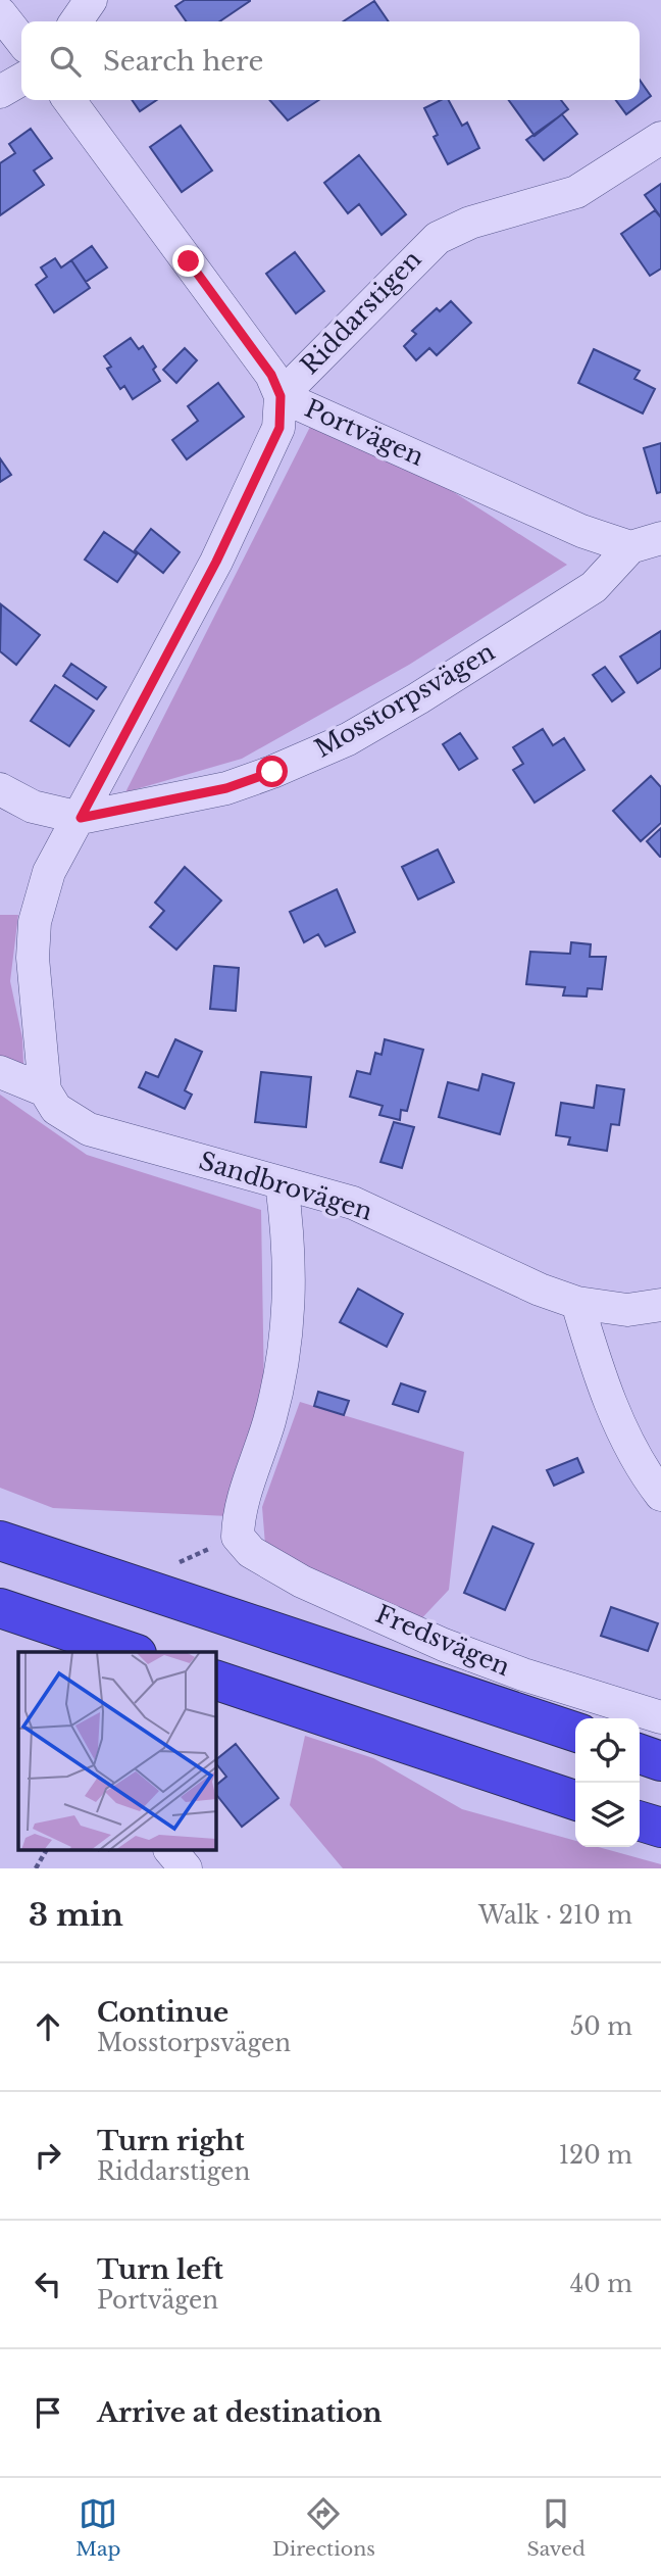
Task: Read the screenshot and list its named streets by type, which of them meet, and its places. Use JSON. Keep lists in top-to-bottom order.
{
  "streets": {
    "street": [
      "Riddarstigen",
      "Portvägen",
      "Mosstorpsvägen",
      "Sandbrovägen",
      "Fredsvägen"
    ]
  },
  "crossings": [
    ["Riddarstigen", "Portvägen"],
    ["Riddarstigen", "Mosstorpsvägen"],
    ["Riddarstigen", "Sandbrovägen"],
    ["Portvägen", "Mosstorpsvägen"],
    ["Sandbrovägen", "Fredsvägen"]
  ],
  "page": {
    "search": "Search here",
    "heading": ["3 min", "Walk · 210 m"],
    "list": [
      ["Continue", "Mosstorpsvägen", "50 m"],
      ["Turn right", "Riddarstigen", "120 m"],
      ["Turn left", "Portvägen", "40 m"],
      "Arrive at destination"
    ],
    "nav": ["Map", "Directions", "Saved"]
  }
}
